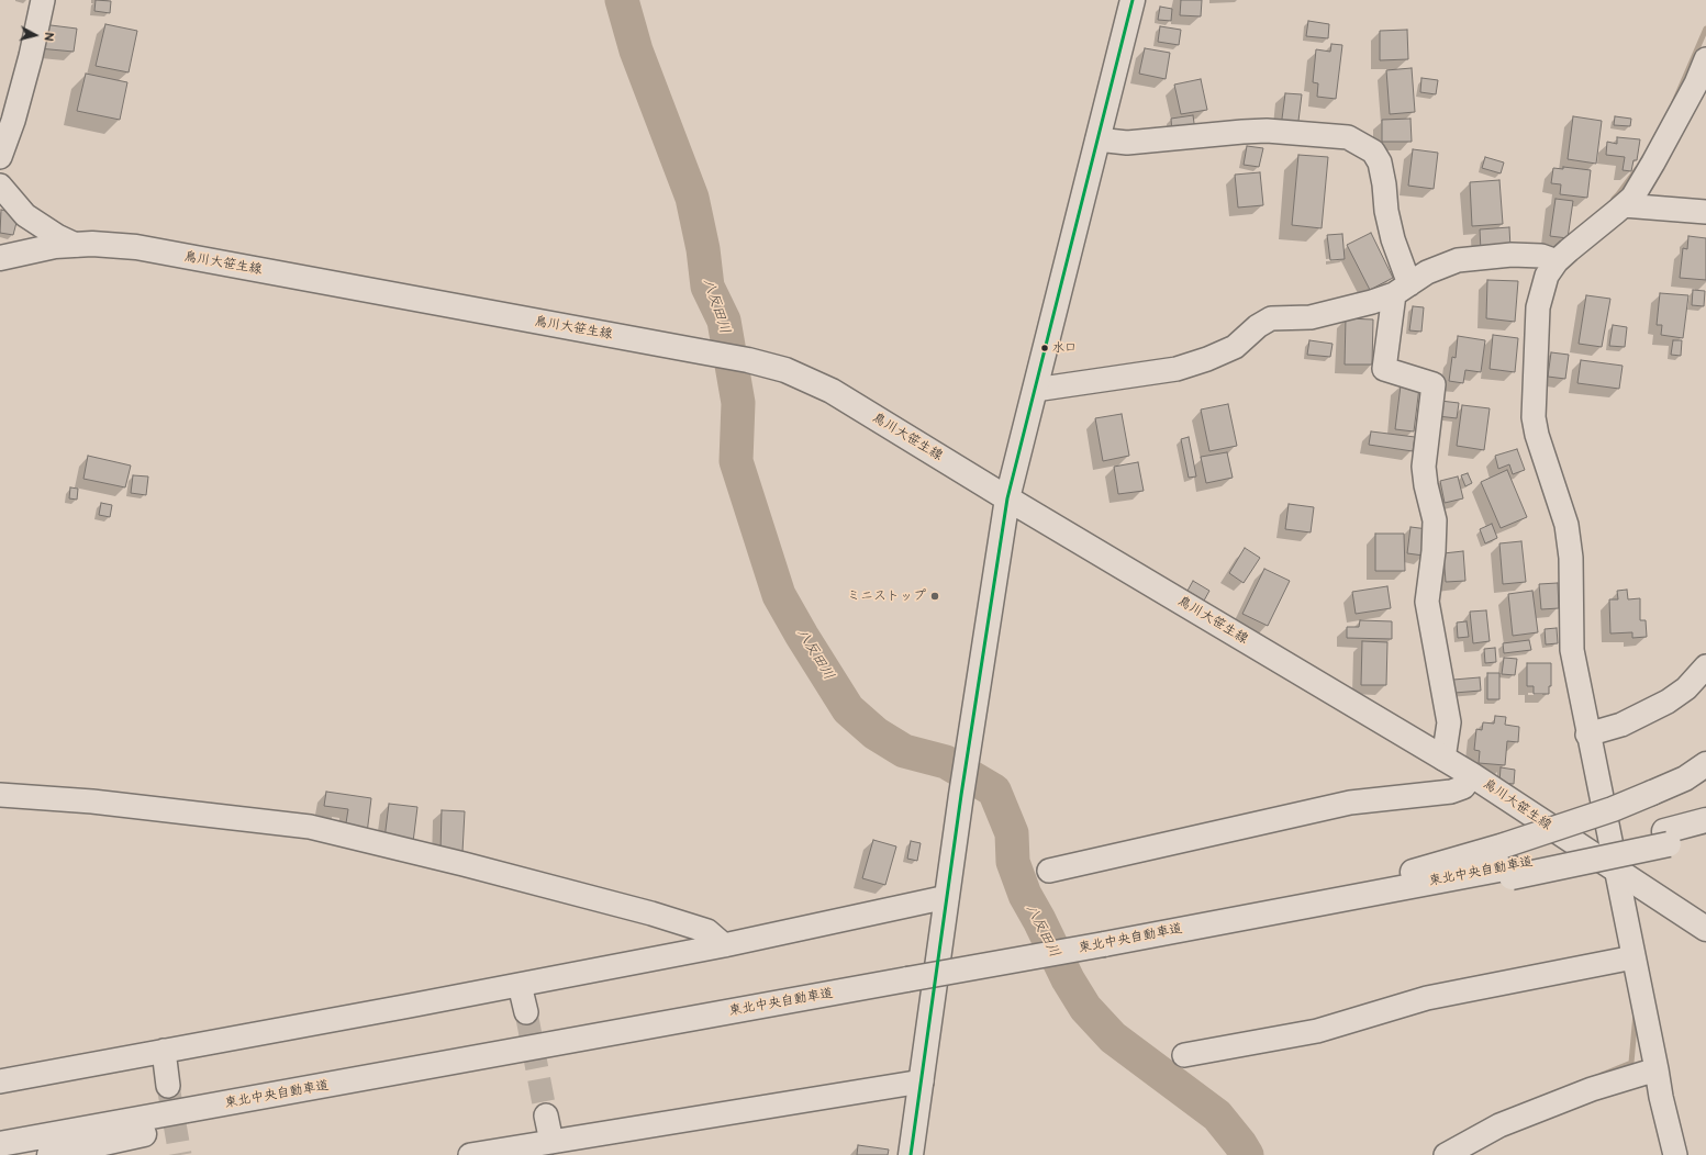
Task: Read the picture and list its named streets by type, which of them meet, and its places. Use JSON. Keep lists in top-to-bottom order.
{
  "streets": {
    "main road": ["鳥川大笹生線", "東北中央自動車道"]
  },
  "water": ["八反田川"],
  "places": ["水口", "ミニストップ"],
  "north": "right"
}
